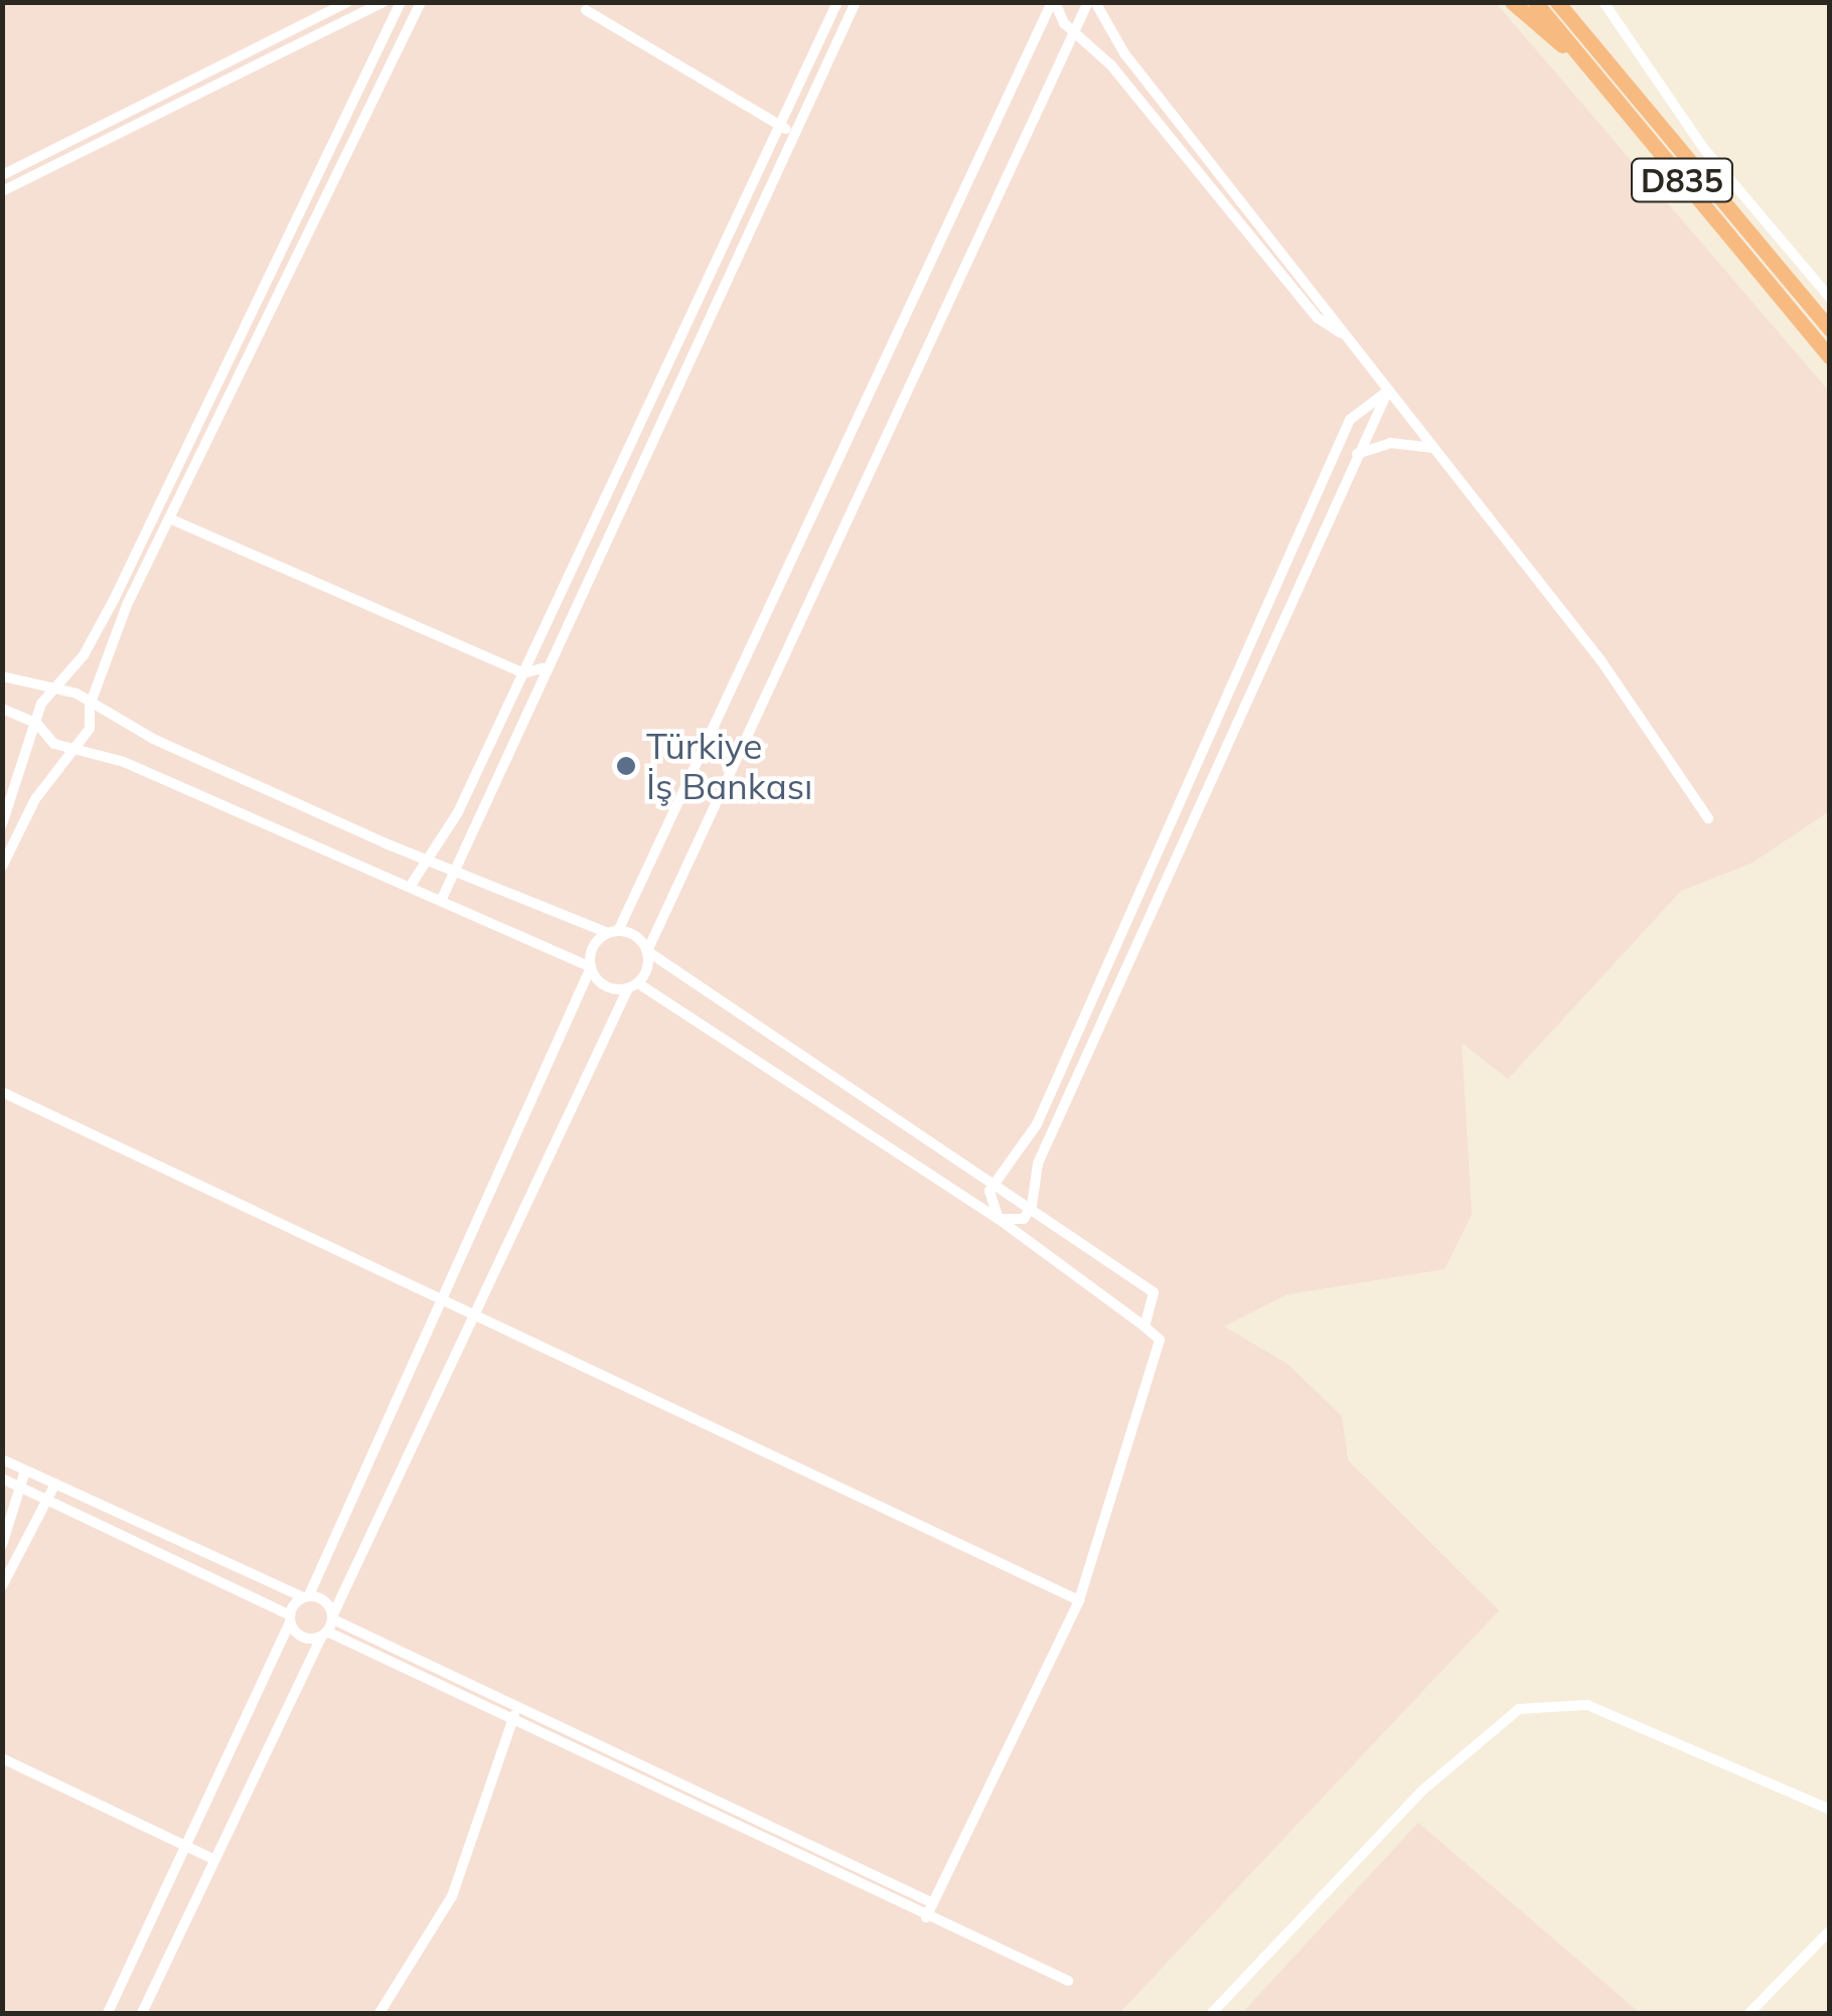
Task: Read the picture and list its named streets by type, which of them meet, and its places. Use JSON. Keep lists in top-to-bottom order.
{
  "streets": {
    "highway": ["D835"]
  },
  "places": ["Türkiye İş Bankası"]
}
